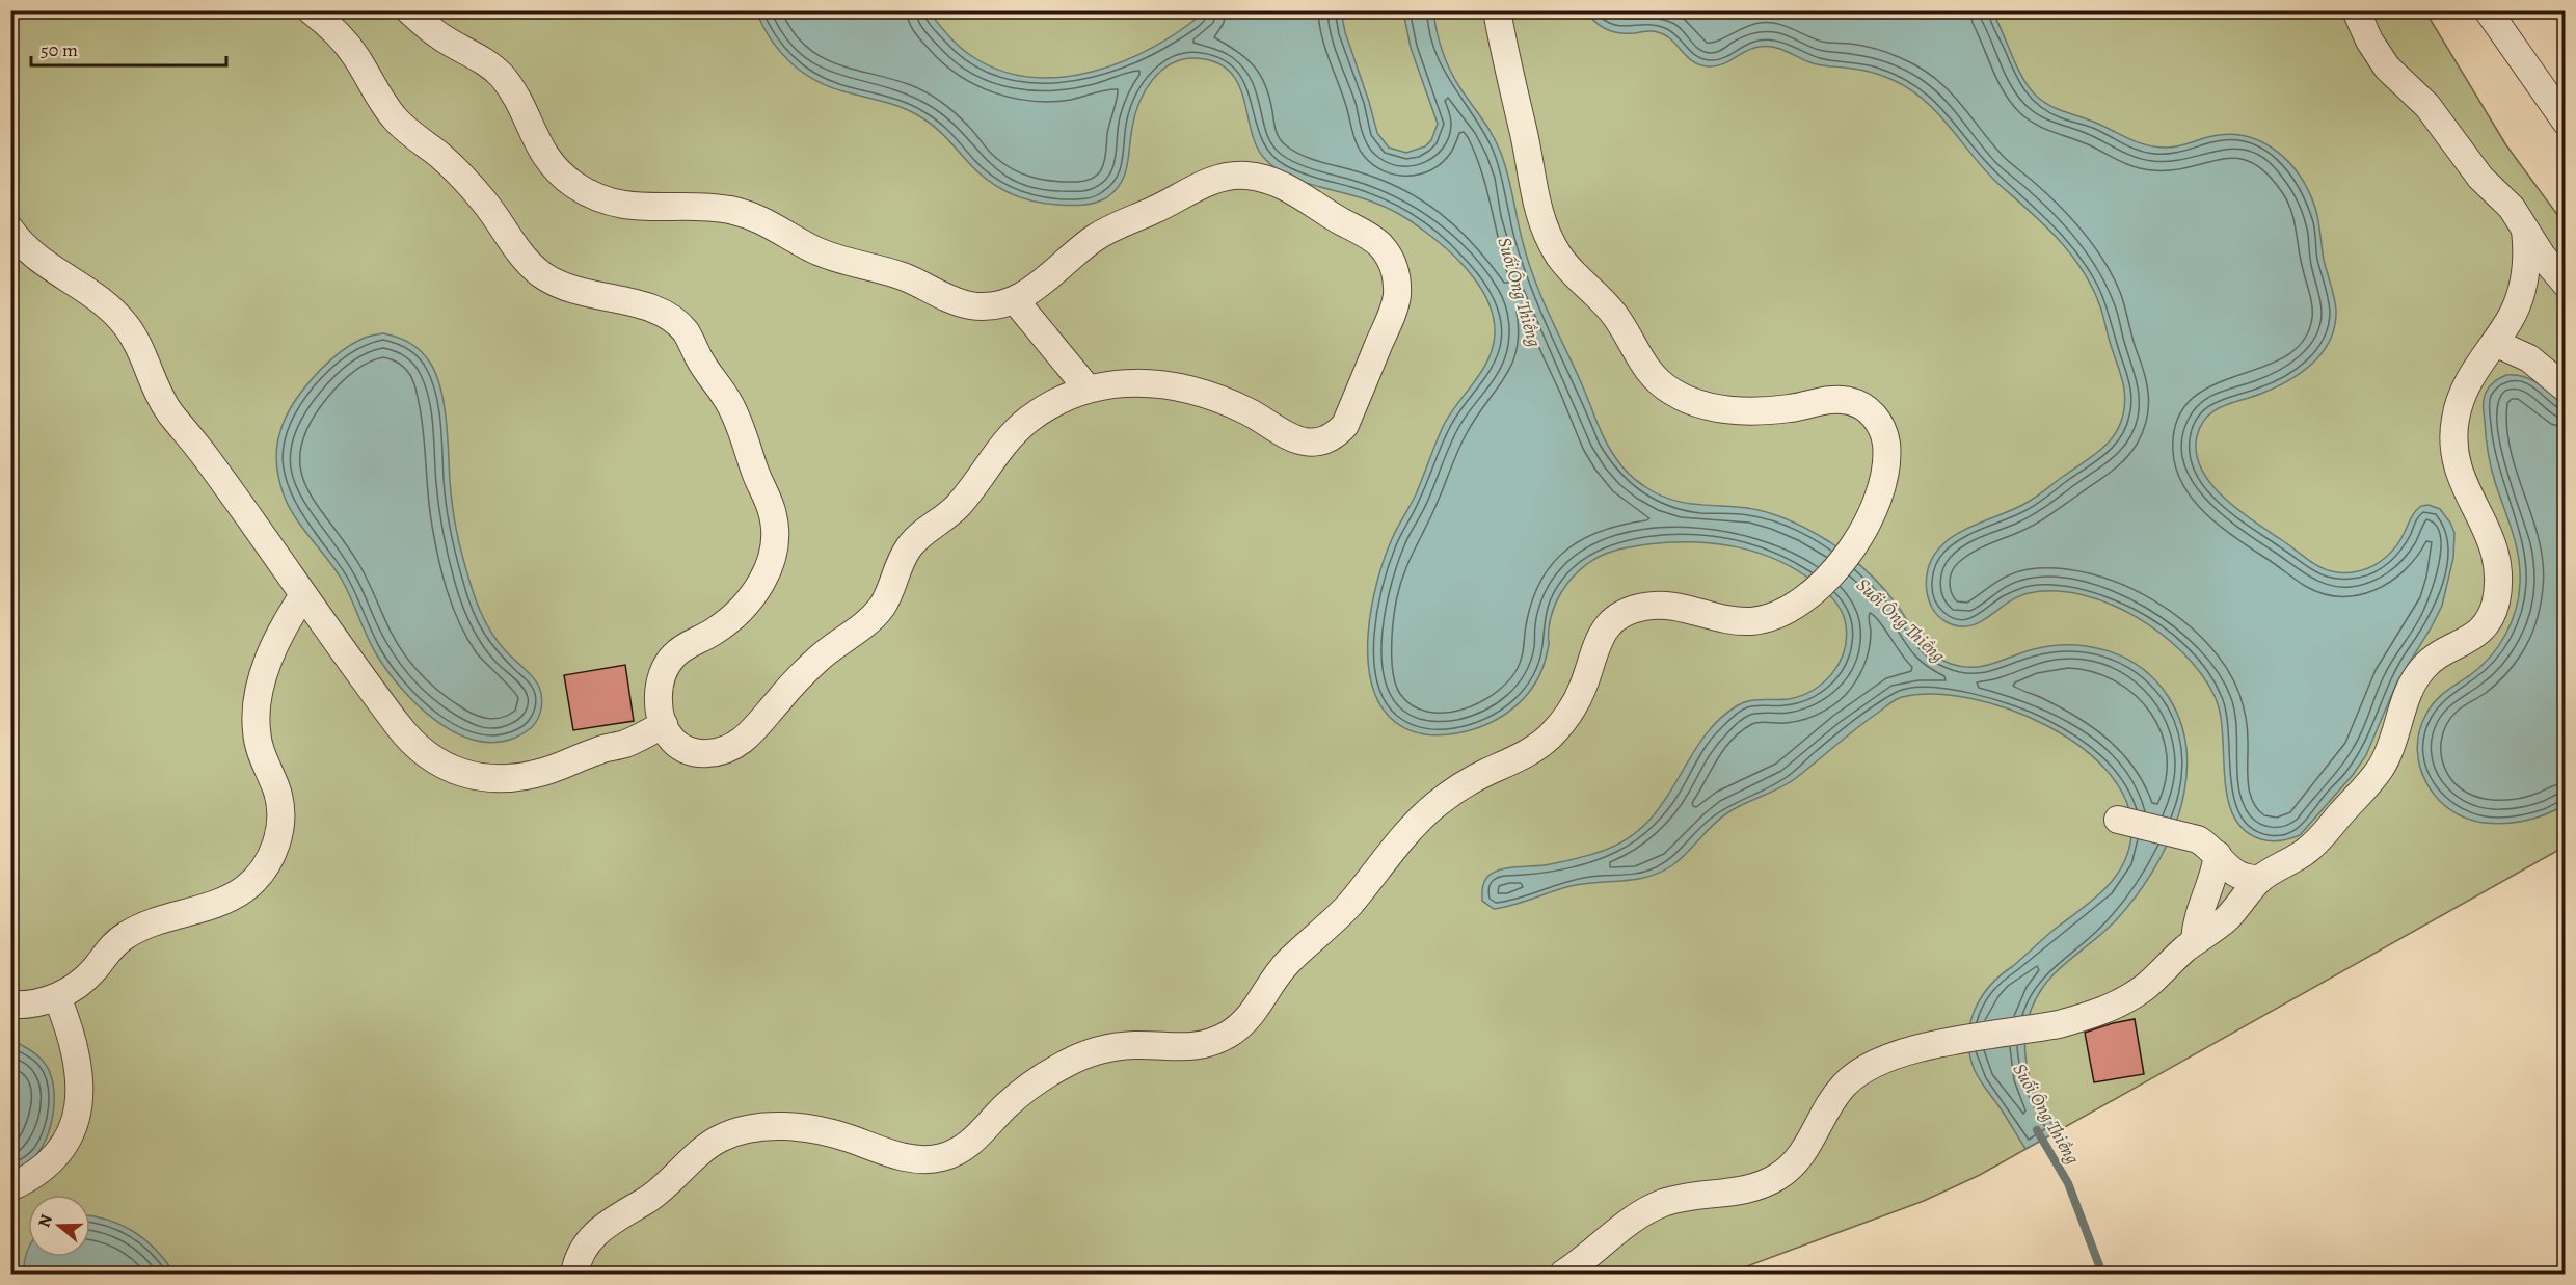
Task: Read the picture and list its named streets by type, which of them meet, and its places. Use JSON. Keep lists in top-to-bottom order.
{
  "water": ["Suối Ông Thiềng"],
  "scale_bar": "50 m",
  "north": "left"
}
